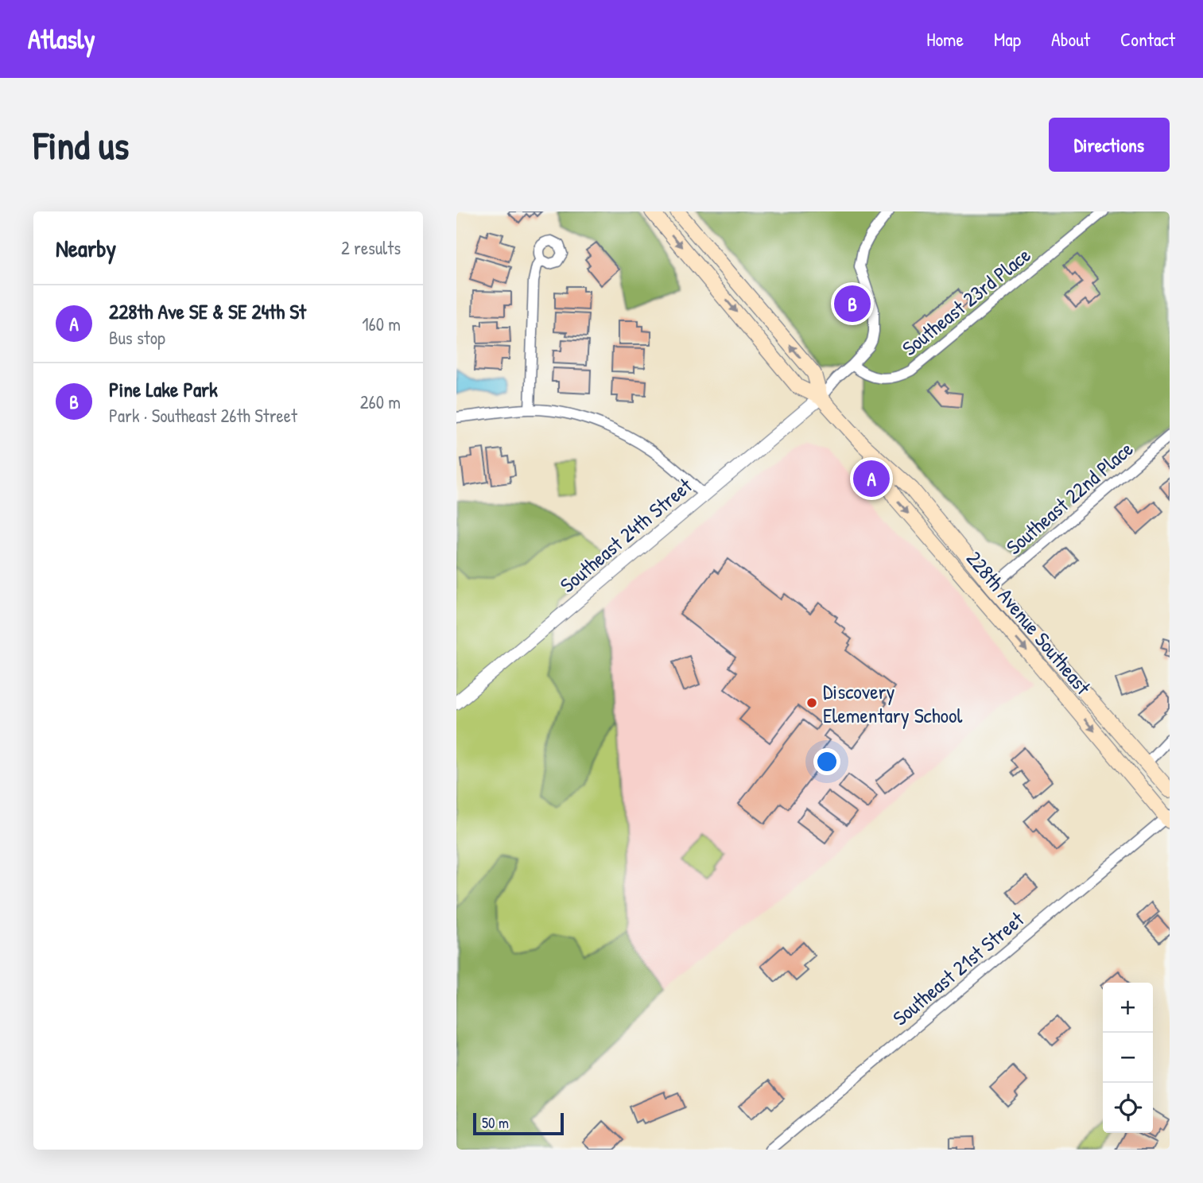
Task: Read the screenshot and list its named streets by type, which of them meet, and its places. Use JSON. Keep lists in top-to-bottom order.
{
  "streets": {
    "main road": ["228th Avenue Southeast"],
    "street": [
      "Southeast 23rd Place",
      "Southeast 22nd Place",
      "Southeast 24th Street",
      "Southeast 21st Street"
    ]
  },
  "crossings": [
    ["Southeast 22nd Place", "228th Avenue Southeast"],
    ["Southeast 24th Street", "228th Avenue Southeast"],
    ["228th Avenue Southeast", "Southeast 21st Street"]
  ],
  "places": ["Discovery Elementary School"],
  "scale_bar": "50 m",
  "page": {
    "header": "Atlasly",
    "nav": [
      "Home",
      "Map",
      "About",
      "Contact"
    ],
    "buttons": "Directions",
    "title": "Find us",
    "heading": ["Nearby", "2 results"],
    "pins": ["B", "A"],
    "list": [
      {
        "mark": "A",
        "name": "228th Ave SE & SE 24th St",
        "note": "Bus stop",
        "value": "160 m"
      },
      {
        "mark": "B",
        "name": "Pine Lake Park",
        "note": "Park · Southeast 26th Street",
        "value": "260 m"
      }
    ],
    "map_buttons": ["+", "−"],
    "scale": "50 m"
  }
}
